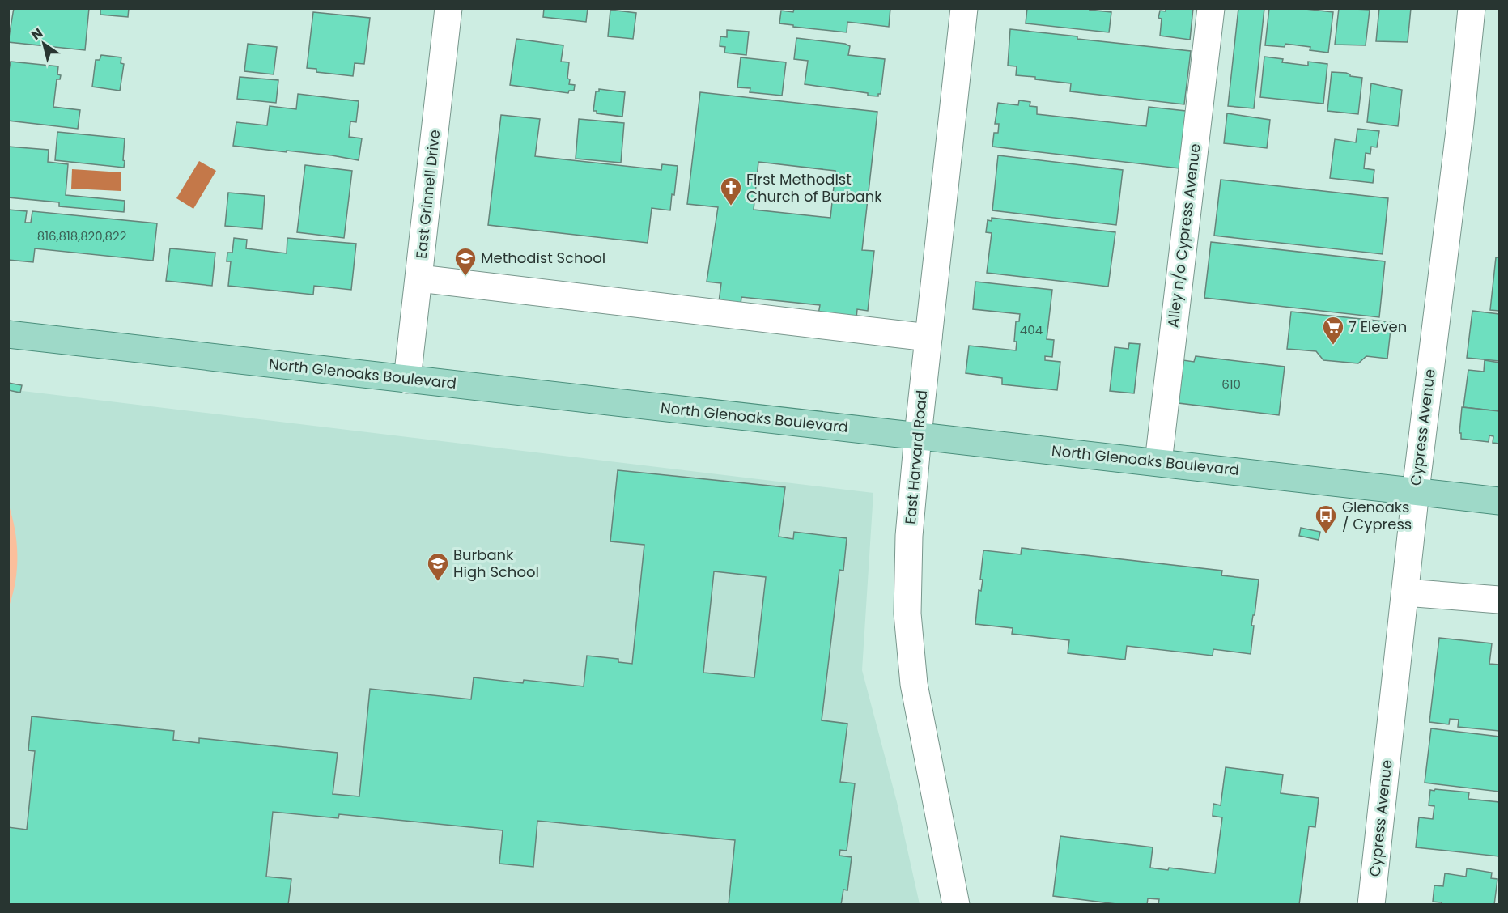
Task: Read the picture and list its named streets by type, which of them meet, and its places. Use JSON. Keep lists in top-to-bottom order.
{
  "streets": {
    "main road": ["North Glenoaks Boulevard"],
    "street": [
      "East Grinnell Drive",
      "Alley n/o Cypress Avenue",
      "Cypress Avenue",
      "East Harvard Road"
    ]
  },
  "crossings": [
    ["East Grinnell Drive", "North Glenoaks Boulevard"],
    ["Alley n/o Cypress Avenue", "North Glenoaks Boulevard"],
    ["North Glenoaks Boulevard", "Cypress Avenue"],
    ["North Glenoaks Boulevard", "East Harvard Road"]
  ],
  "places": {
    "church": ["First Methodist Church of Burbank"],
    "school or university": ["Methodist School", "Burbank High School"],
    "supermarket": ["7 Eleven"],
    "bus stop": ["Glenoaks / Cypress"]
  },
  "house_numbers": ["816,818,820,822", "404", "610"],
  "north": "top left"
}
